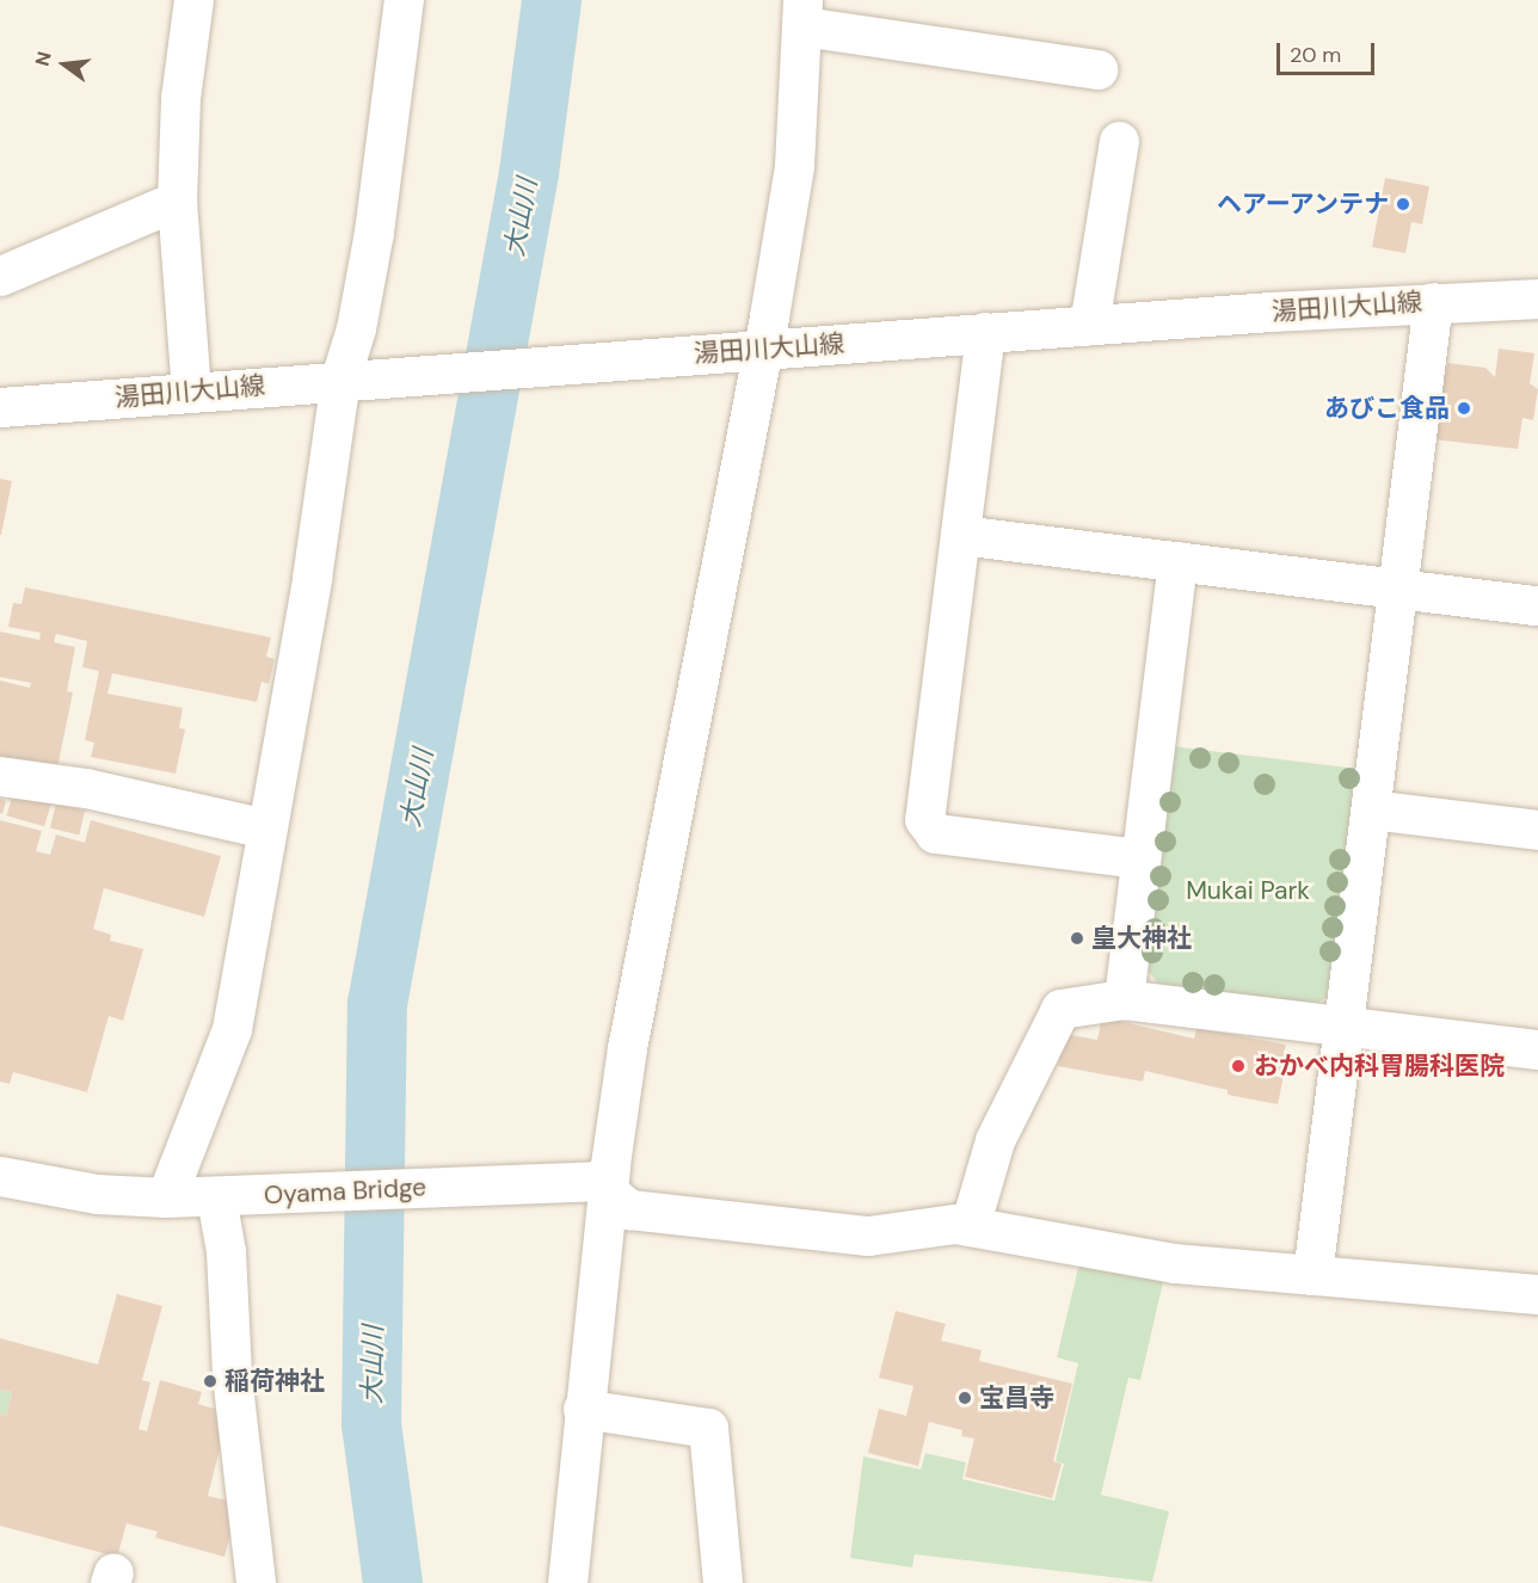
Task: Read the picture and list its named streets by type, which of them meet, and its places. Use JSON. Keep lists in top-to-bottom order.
{
  "streets": {
    "street": ["湯田川大山線", "Oyama Bridge"]
  },
  "water": ["大山川"],
  "parks": ["Mukai Park"],
  "places": [
    "ヘアーアンテナ",
    "あびこ食品",
    "皇大神社",
    "おかべ内科胃腸科医院",
    "稲荷神社",
    "宝昌寺"
  ],
  "scale_bar": "20 m",
  "north": "left"
}
